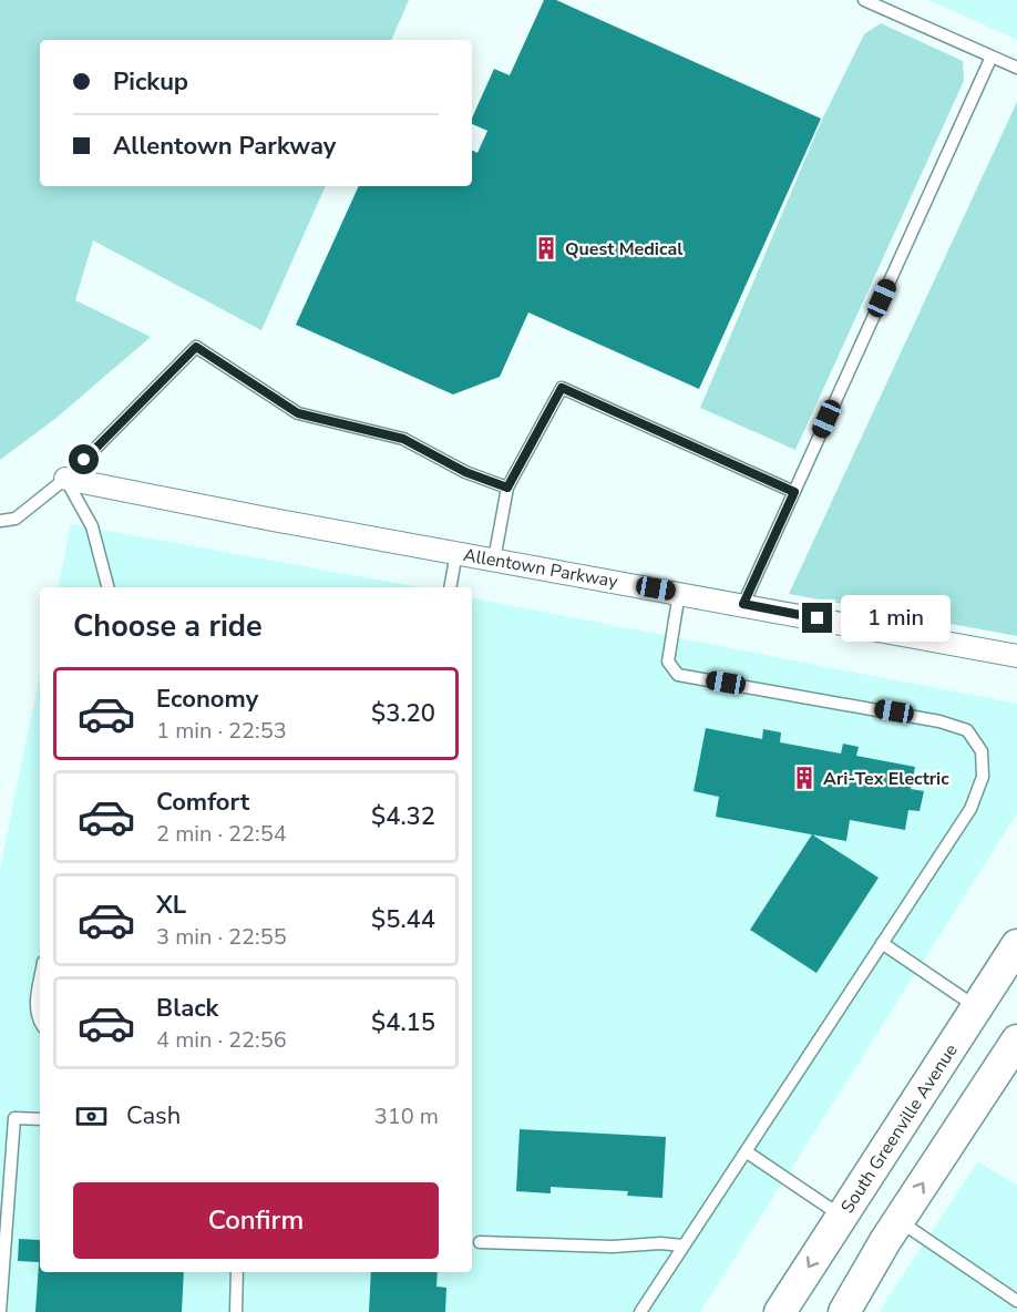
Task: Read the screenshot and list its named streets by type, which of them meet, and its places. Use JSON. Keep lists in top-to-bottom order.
{
  "streets": {
    "main road": ["South Greenville Avenue"],
    "street": ["Allentown Parkway"]
  },
  "places": {
    "building": ["Quest Medical", "Ari-Tex Electric"]
  },
  "page": {
    "banner": ["Pickup", "Allentown Parkway"],
    "heading": "Choose a ride",
    "bubble": "1 min",
    "list": [
      {
        "name": "Economy",
        "note": "1 min · 22:53",
        "value": "$3.20"
      },
      {
        "name": "Comfort",
        "note": "2 min · 22:54",
        "value": "$4.32"
      },
      {
        "name": "XL",
        "note": "3 min · 22:55",
        "value": "$5.44"
      },
      {
        "name": "Black",
        "note": "4 min · 22:56",
        "value": "$4.15"
      }
    ],
    "pay": ["Cash", "310 m"],
    "buttons": "Confirm"
  }
}
